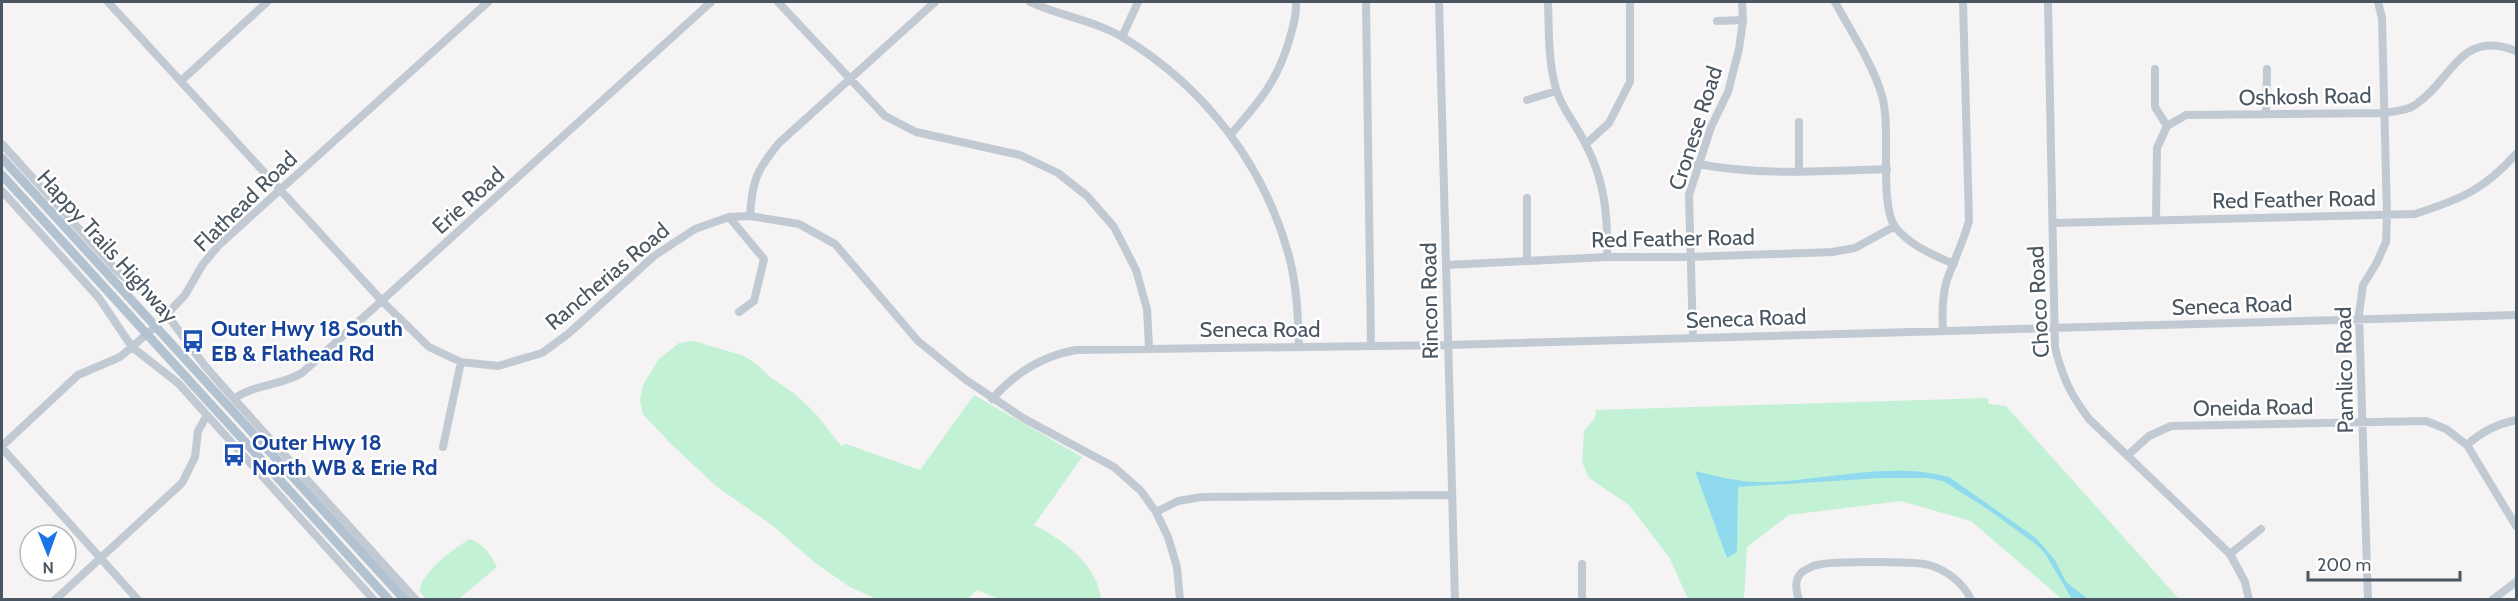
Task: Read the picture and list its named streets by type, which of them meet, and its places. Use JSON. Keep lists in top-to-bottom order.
{
  "streets": {
    "main road": ["Happy Trails Highway"],
    "street": [
      "Oshkosh Road",
      "Cronese Road",
      "Red Feather Road",
      "Erie Road",
      "Flathead Road",
      "Rancherias Road",
      "Rincon Road",
      "Choco Road",
      "Seneca Road",
      "Pamlico Road",
      "Oneida Road"
    ]
  },
  "crossings": [
    ["Oshkosh Road", "Pamlico Road"],
    ["Cronese Road", "Red Feather Road"],
    ["Cronese Road", "Seneca Road"],
    ["Red Feather Road", "Rincon Road"],
    ["Red Feather Road", "Choco Road"],
    ["Red Feather Road", "Pamlico Road"],
    ["Erie Road", "Rancherias Road"],
    ["Flathead Road", "Happy Trails Highway"],
    ["Flathead Road", "Rancherias Road"],
    ["Rancherias Road", "Seneca Road"],
    ["Rincon Road", "Seneca Road"],
    ["Choco Road", "Seneca Road"],
    ["Choco Road", "Oneida Road"],
    ["Seneca Road", "Pamlico Road"],
    ["Pamlico Road", "Oneida Road"]
  ],
  "places": {
    "bus stop": ["Outer Hwy 18 South EB & Flathead Rd", "Outer Hwy 18 North WB & Erie Rd"]
  },
  "scale_bar": "200 m",
  "north": "bottom"
}
